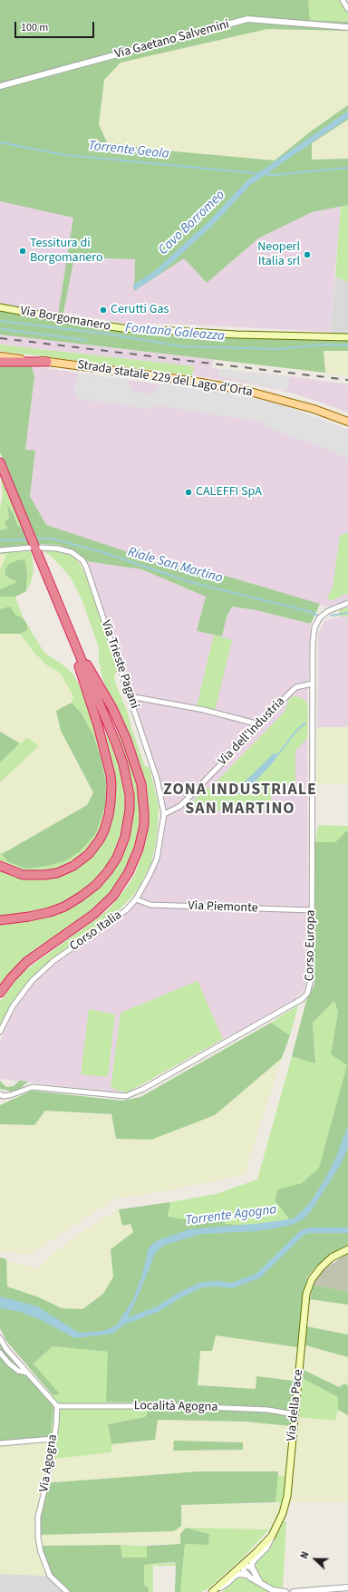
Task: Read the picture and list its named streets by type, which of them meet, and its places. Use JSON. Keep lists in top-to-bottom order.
{
  "streets": {
    "main road": ["Via Borgomanero", "Strada statale 229 del Lago d'Orta", "Via della Pace"],
    "street": [
      "Via Gaetano Salvemini",
      "Via Trieste Pagani",
      "Via dell'Industria",
      "Via Piemonte",
      "Corso Italia",
      "Corso Europa",
      "Località Agogna",
      "Via Agogna"
    ]
  },
  "crossings": [
    ["Via Trieste Pagani", "Via dell'Industria"],
    ["Via Trieste Pagani", "Corso Italia"],
    ["Via dell'Industria", "Corso Italia"],
    ["Via dell'Industria", "Corso Europa"],
    ["Via Piemonte", "Corso Italia"],
    ["Via Piemonte", "Corso Europa"],
    ["Via della Pace", "Località Agogna"],
    ["Località Agogna", "Via Agogna"]
  ],
  "districts": ["ZONA INDUSTRIALE SAN MARTINO"],
  "water": [
    "Torrente Geola",
    "Cavo Borromeo",
    "Fontana Galeazza",
    "Riale San Martino",
    "Torrente Agogna"
  ],
  "places": [
    "Tessitura di Borgomanero",
    "Neoperl Italia srl",
    "Cerutti Gas",
    "CALEFFI SpA"
  ],
  "scale_bar": "100 m",
  "north": "left"
}
